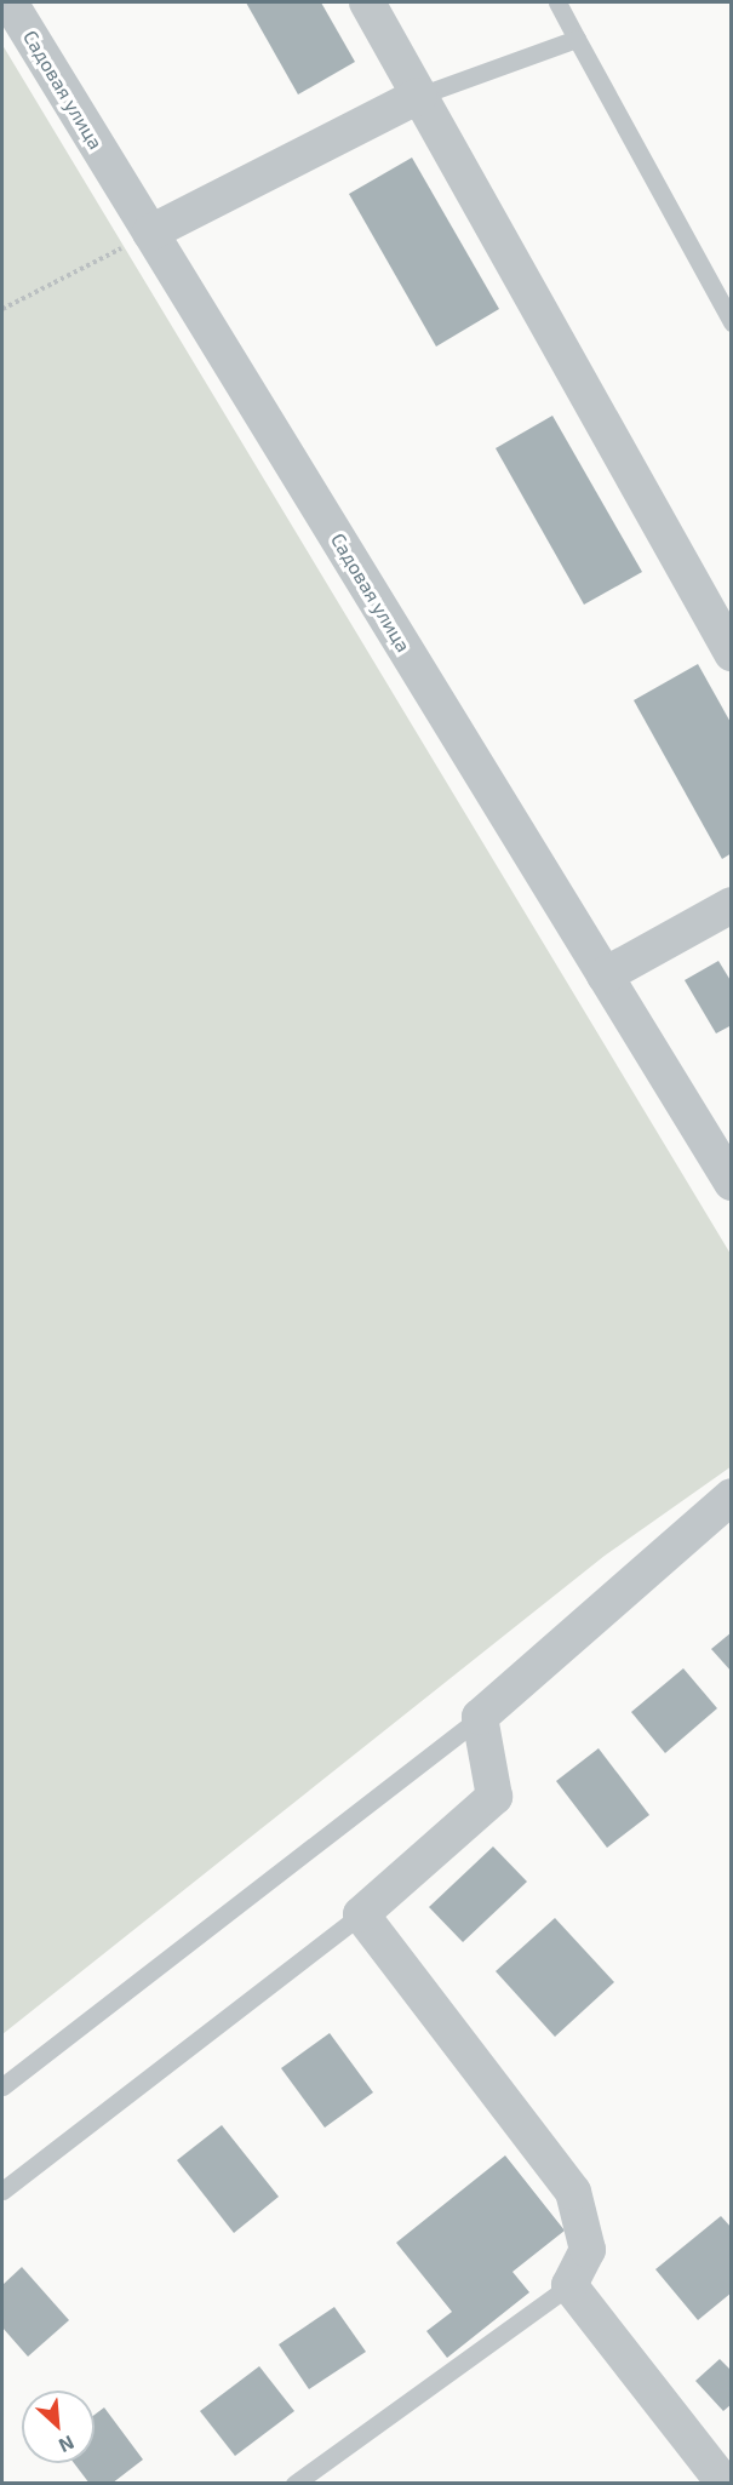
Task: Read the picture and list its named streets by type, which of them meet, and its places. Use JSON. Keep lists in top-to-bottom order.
{
  "streets": {
    "street": ["Садовая улица"]
  },
  "north": "bottom right"
}
